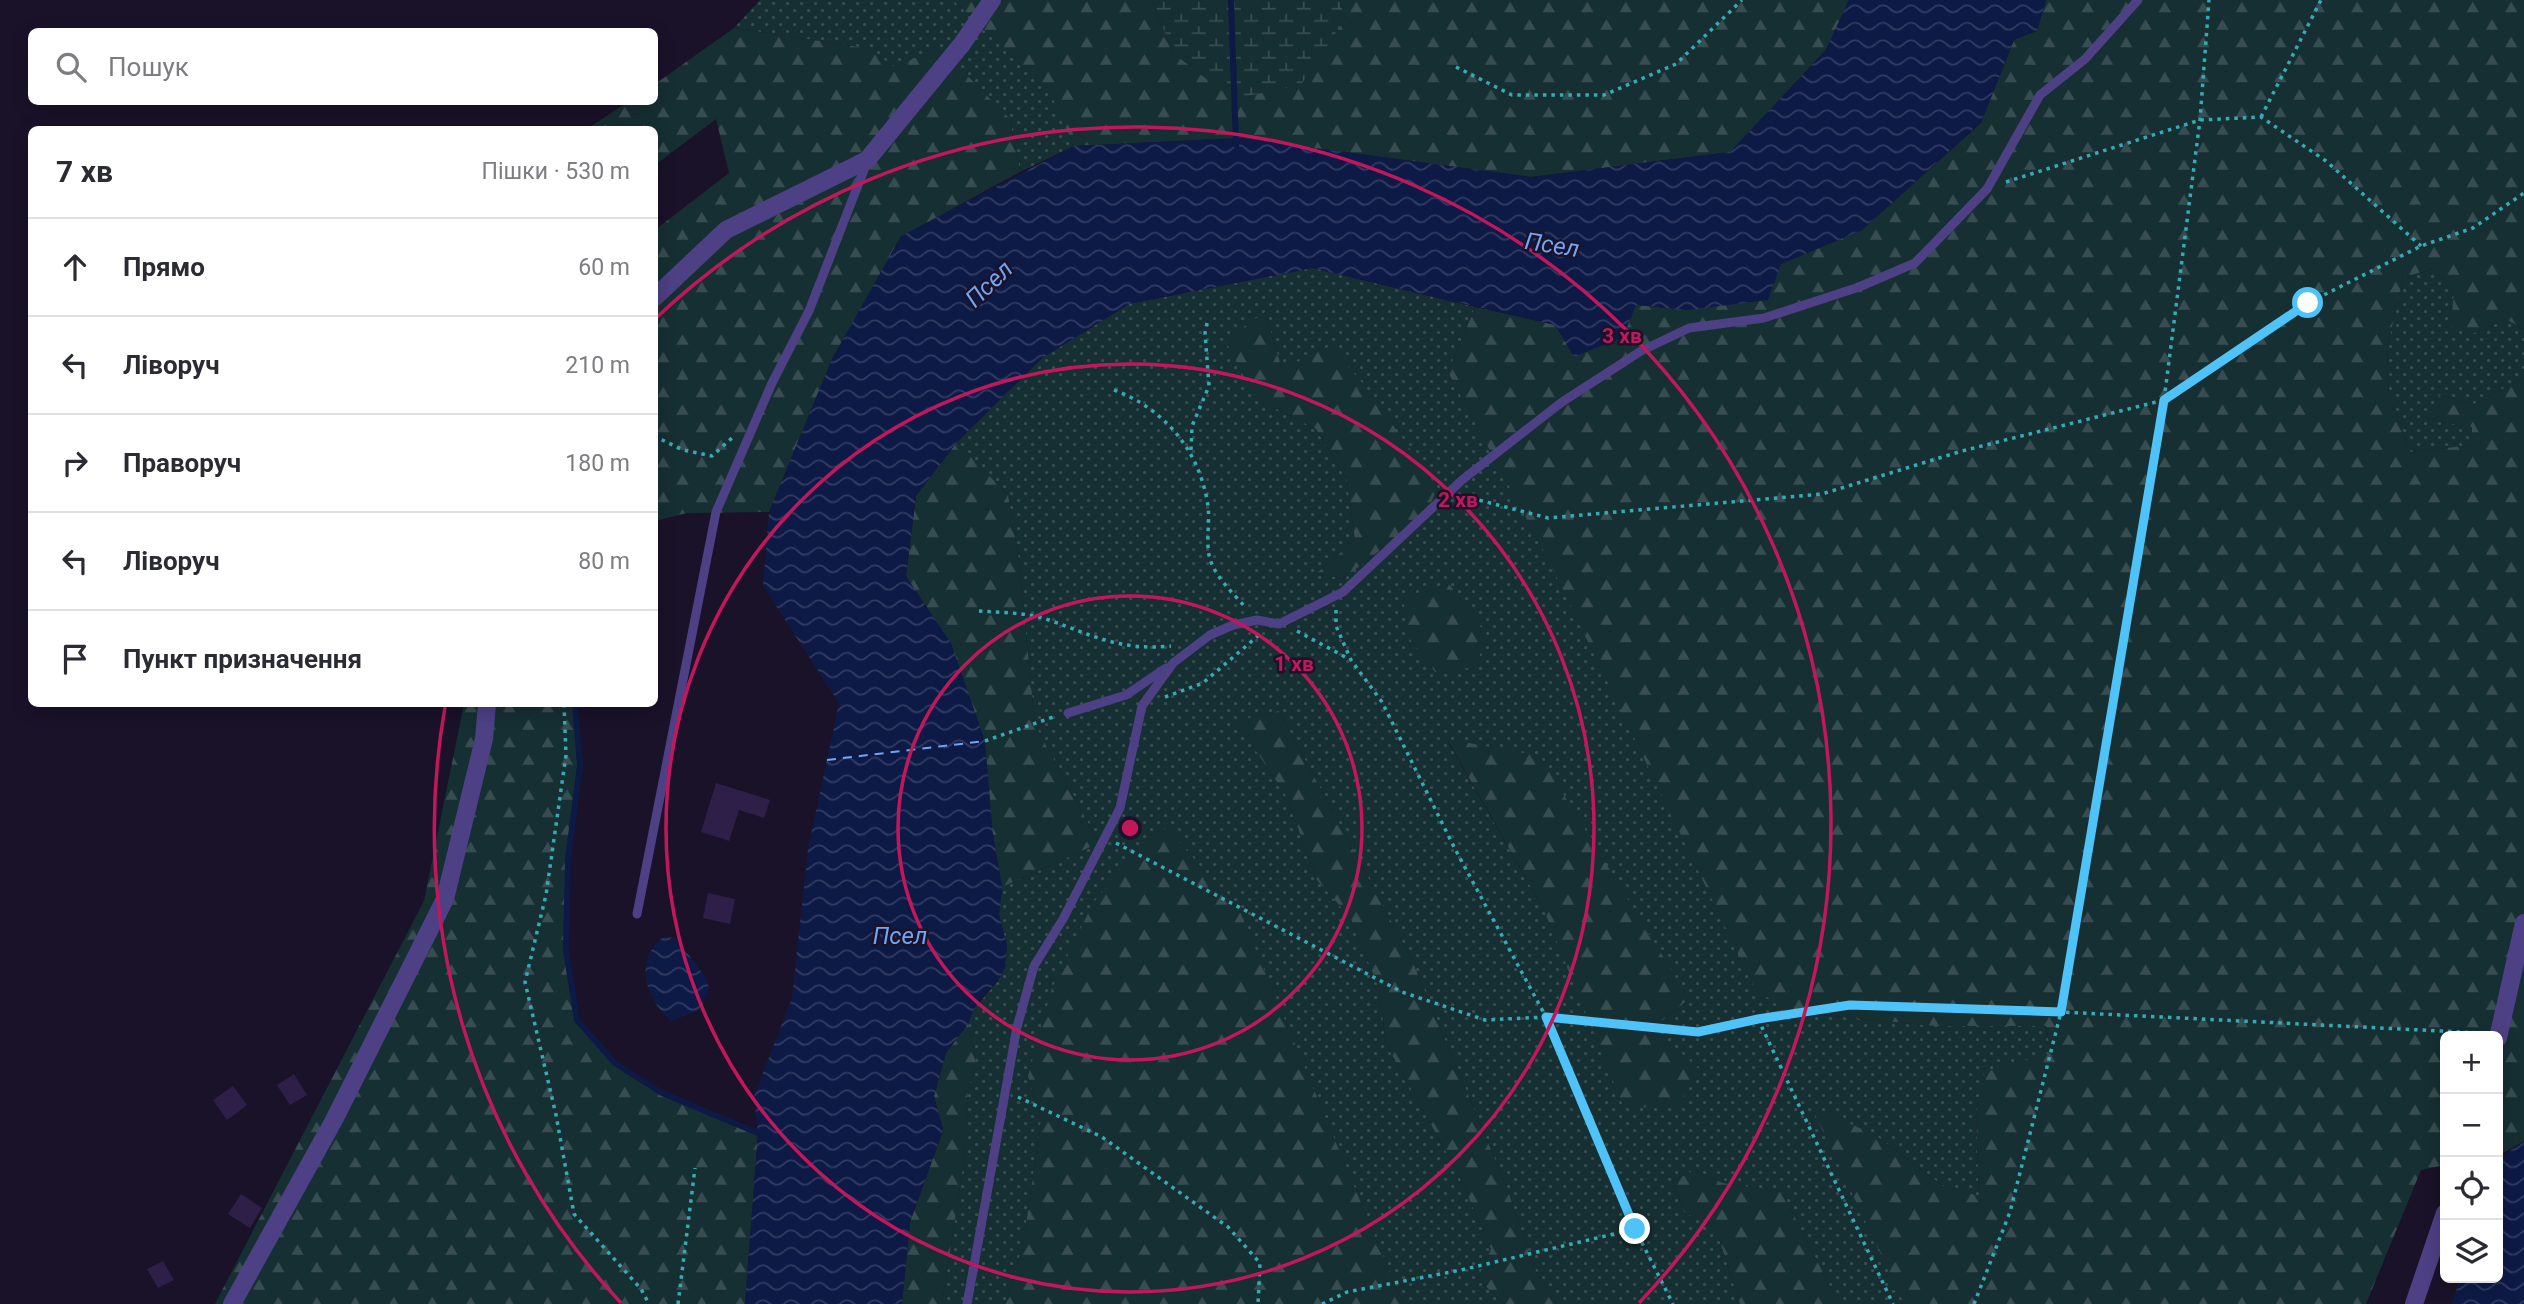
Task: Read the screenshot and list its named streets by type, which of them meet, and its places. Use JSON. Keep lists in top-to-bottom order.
{
  "water": ["Псел"],
  "page": {
    "search": "Пошук",
    "heading": ["7 хв", "Пішки · 530 m"],
    "list": [
      ["Прямо", "60 m"],
      ["Ліворуч", "210 m"],
      ["Праворуч", "180 m"],
      ["Ліворуч", "80 m"],
      "Пункт призначення"
    ],
    "map_buttons": ["+", "−"]
  },
  "rings": ["3 хв", "2 хв", "1 хв"]
}
